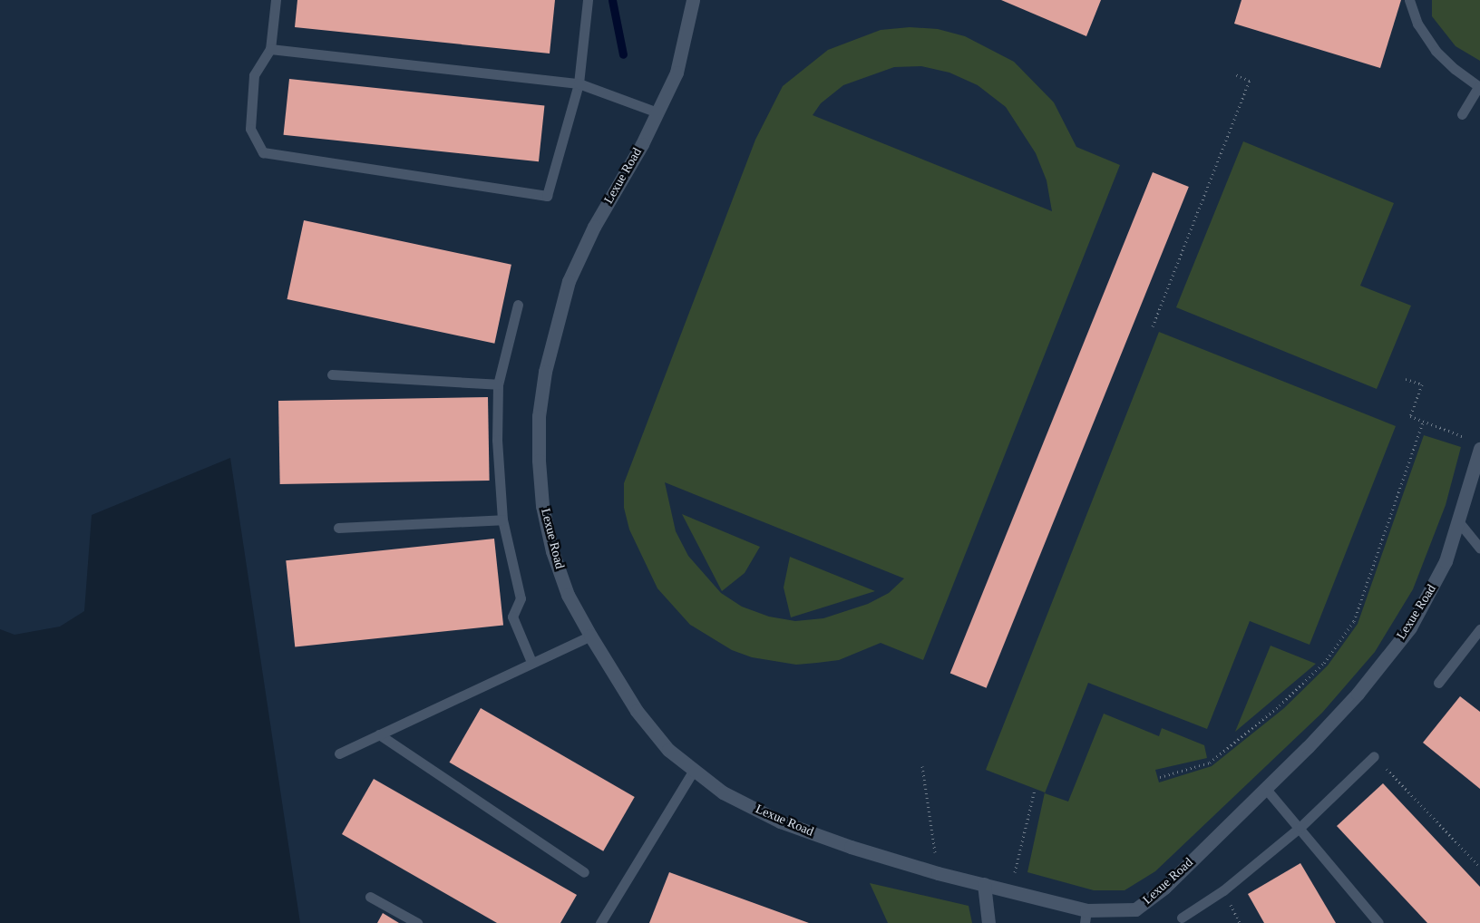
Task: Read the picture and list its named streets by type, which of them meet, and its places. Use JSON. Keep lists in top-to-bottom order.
{
  "streets": {
    "street": ["Lexue Road"]
  }
}
